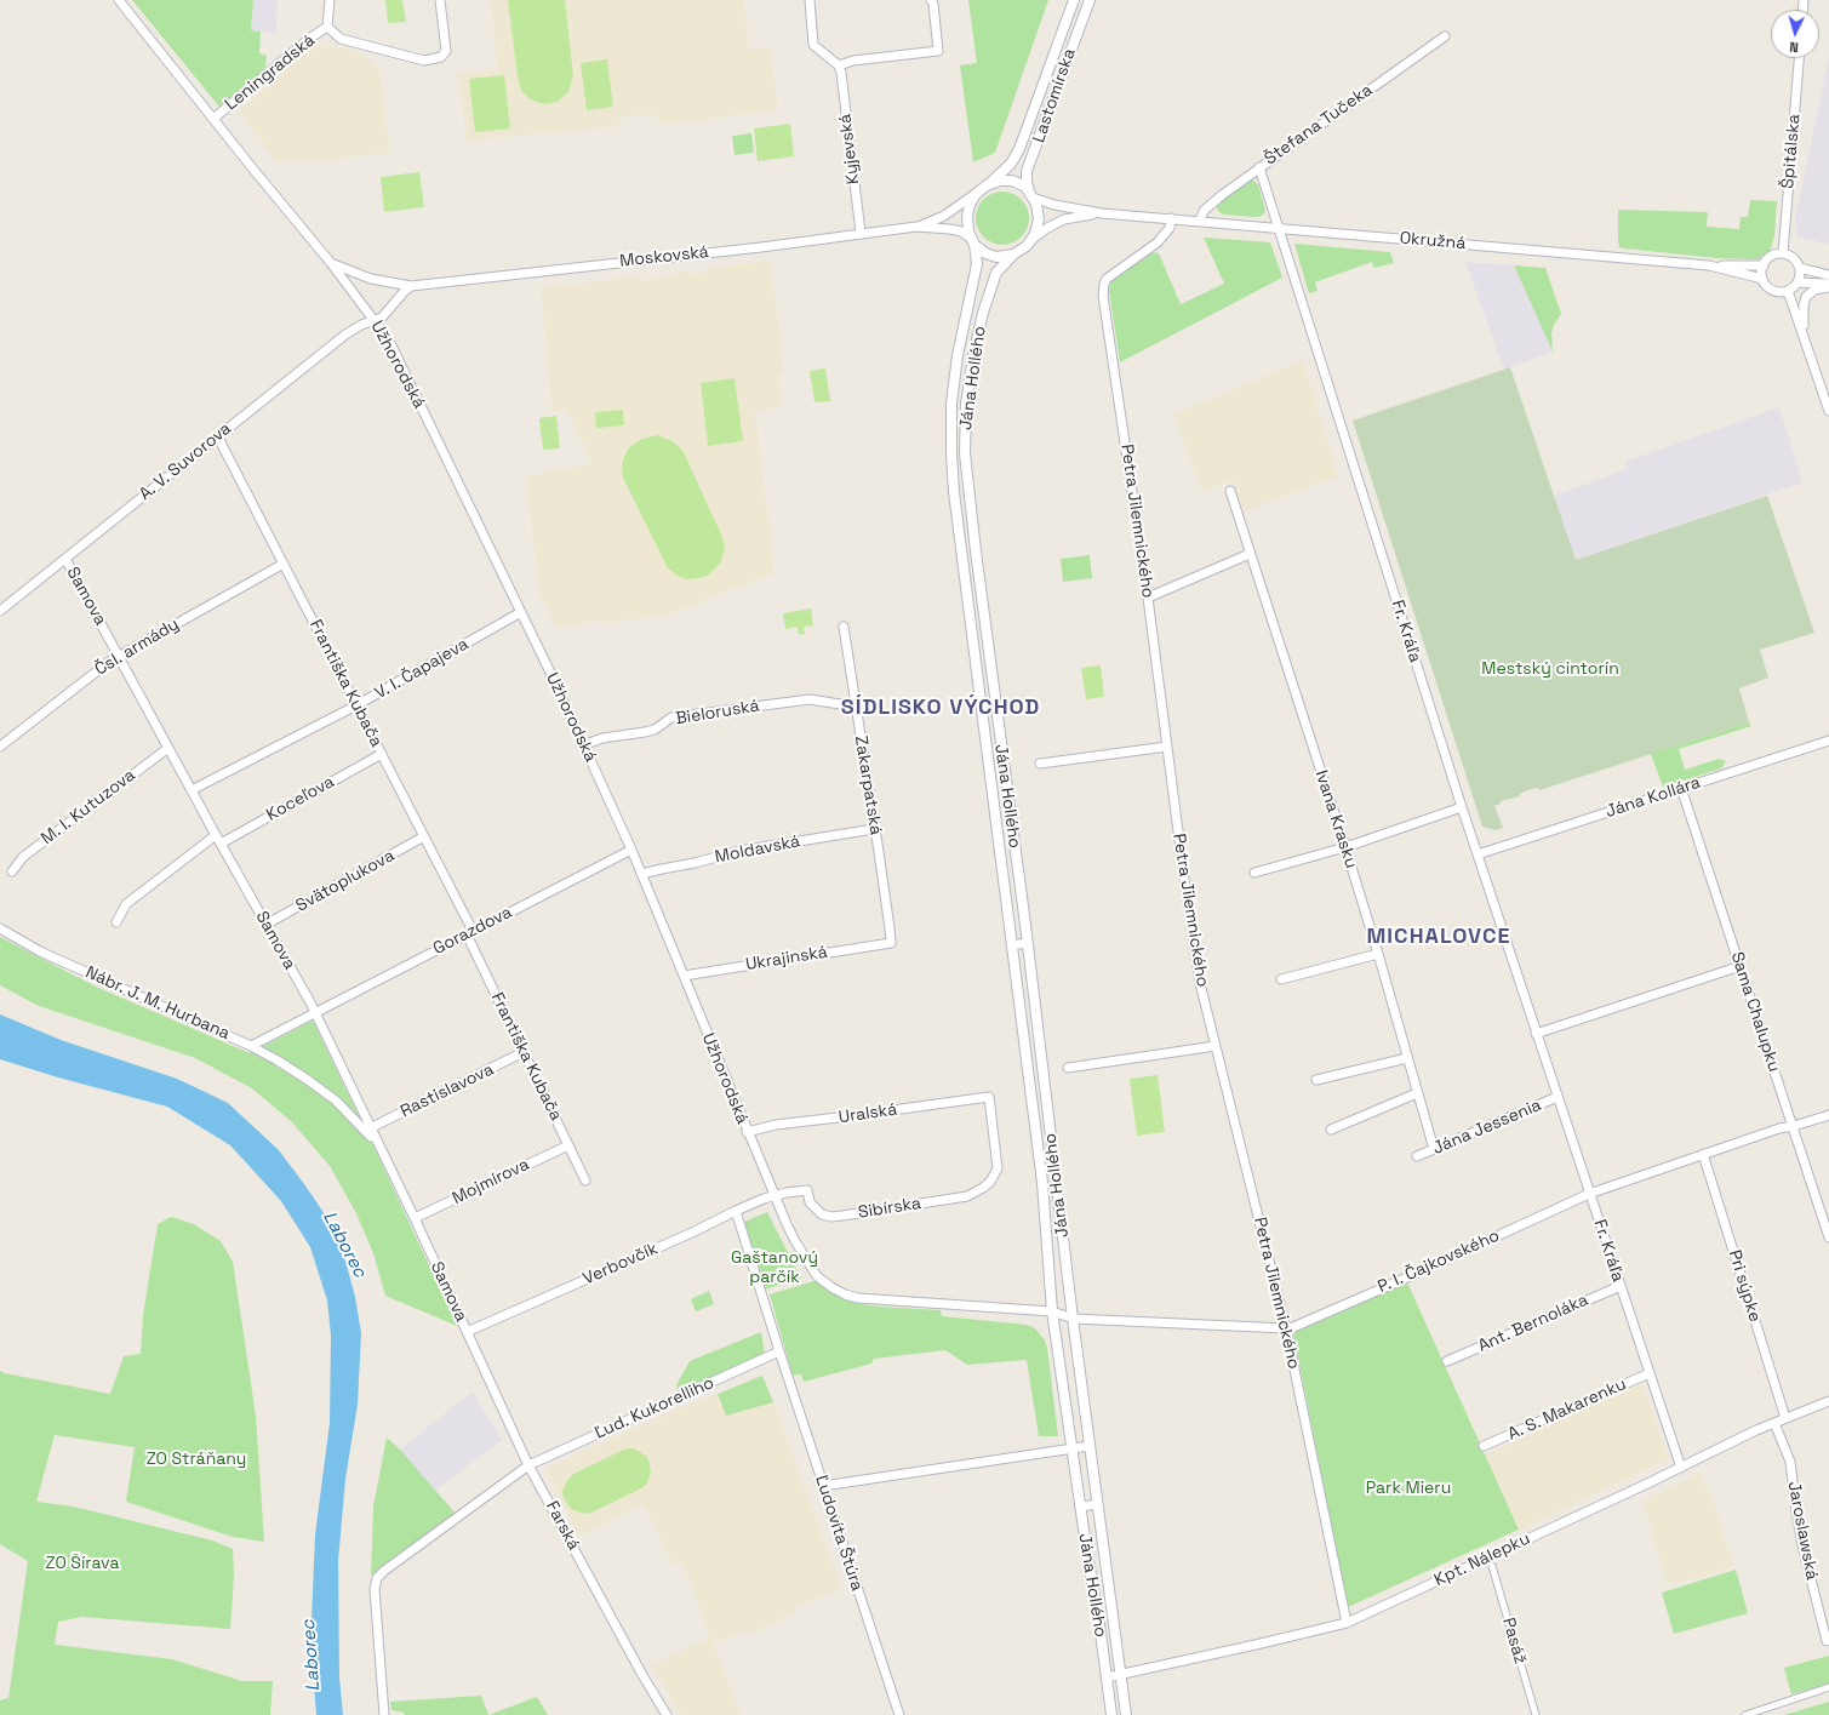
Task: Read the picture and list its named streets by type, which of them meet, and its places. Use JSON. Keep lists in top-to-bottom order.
{
  "streets": {
    "street": [
      "Leningradská",
      "Lastomírska",
      "Štefana Tučeka",
      "Kyjevská",
      "Špitálska",
      "Okružná",
      "Moskovská",
      "Užhorodská",
      "Jána Hollého",
      "A. V. Suvorova",
      "Petra Jilemnického",
      "Samova",
      "Fr. Kráľa",
      "Čsl. armády",
      "V. I. Čapajeva",
      "Františka Kubača",
      "Bieloruská",
      "Zakarpatská",
      "Jána Kollára",
      "Koceľova",
      "M. I. Kutuzova",
      "Ivana Krasku",
      "Moldavská",
      "Svätoplukova",
      "Gorazdova",
      "Ukrajinská",
      "Nábr. J. M. Hurbana",
      "Sama Chalupku",
      "Rastislavova",
      "Uralská",
      "Jána Jessenia",
      "Mojmírova",
      "Sibírska",
      "P. I. Čajkovského",
      "Verbovčík",
      "Pri sýpke",
      "Ant. Bernoláka",
      "Ľud. Kukorelliho",
      "A. S. Makarenku",
      "Farská",
      "Jaroslawská",
      "Ľudovíta Štúra",
      "Kpt. Nálepku",
      "Pasáž"
    ]
  },
  "crossings": [
    ["Leningradská", "Užhorodská"],
    ["Lastomírska", "Jána Hollého"],
    ["Štefana Tučeka", "Okružná"],
    ["Štefana Tučeka", "Fr. Kráľa"],
    ["Kyjevská", "Moskovská"],
    ["Špitálska", "Okružná"],
    ["Okružná", "Petra Jilemnického"],
    ["Okružná", "Fr. Kráľa"],
    ["Moskovská", "Užhorodská"],
    ["Užhorodská", "Jána Hollého"],
    ["Užhorodská", "A. V. Suvorova"],
    ["Užhorodská", "V. I. Čapajeva"],
    ["Užhorodská", "Bieloruská"],
    ["Užhorodská", "Moldavská"],
    ["Užhorodská", "Gorazdova"],
    ["Užhorodská", "Ukrajinská"],
    ["Užhorodská", "Uralská"],
    ["Užhorodská", "Verbovčík"],
    ["Jána Hollého", "P. I. Čajkovského"],
    ["Jána Hollého", "Kpt. Nálepku"],
    ["A. V. Suvorova", "Samova"],
    ["A. V. Suvorova", "Františka Kubača"],
    ["Petra Jilemnického", "P. I. Čajkovského"],
    ["Petra Jilemnického", "Kpt. Nálepku"],
    ["Samova", "Čsl. armády"],
    ["Samova", "V. I. Čapajeva"],
    ["Samova", "Koceľova"],
    ["Samova", "M. I. Kutuzova"],
    ["Samova", "Svätoplukova"],
    ["Samova", "Gorazdova"],
    ["Samova", "Nábr. J. M. Hurbana"],
    ["Samova", "Rastislavova"],
    ["Samova", "Mojmírova"],
    ["Samova", "Verbovčík"],
    ["Samova", "Farská"],
    ["Fr. Kráľa", "Jána Kollára"],
    ["Fr. Kráľa", "Jána Jessenia"],
    ["Fr. Kráľa", "P. I. Čajkovského"],
    ["Fr. Kráľa", "Ant. Bernoláka"],
    ["Fr. Kráľa", "A. S. Makarenku"],
    ["Fr. Kráľa", "Kpt. Nálepku"],
    ["Čsl. armády", "Františka Kubača"],
    ["V. I. Čapajeva", "Františka Kubača"],
    ["Františka Kubača", "Koceľova"],
    ["Františka Kubača", "Svätoplukova"],
    ["Františka Kubača", "Gorazdova"],
    ["Františka Kubača", "Rastislavova"],
    ["Františka Kubača", "Mojmírova"],
    ["Bieloruská", "Zakarpatská"],
    ["Zakarpatská", "Moldavská"],
    ["Zakarpatská", "Ukrajinská"],
    ["Jána Kollára", "Sama Chalupku"],
    ["Ivana Krasku", "Jána Jessenia"],
    ["Gorazdova", "Nábr. J. M. Hurbana"],
    ["Sama Chalupku", "P. I. Čajkovského"],
    ["Uralská", "Sibírska"],
    ["Sibírska", "Verbovčík"],
    ["P. I. Čajkovského", "Pri sýpke"],
    ["Verbovčík", "Farská"],
    ["Pri sýpke", "Kpt. Nálepku"],
    ["Ľud. Kukorelliho", "Farská"],
    ["Ľud. Kukorelliho", "Ľudovíta Štúra"],
    ["Jaroslawská", "Kpt. Nálepku"]
  ],
  "districts": ["SÍDLISKO VÝCHOD", "MICHALOVCE"],
  "water": ["Laborec"],
  "parks": [
    "Mestský cintorín",
    "Gaštanový parčík",
    "ZO Stráňany",
    "Park Mieru",
    "ZO Šírava"
  ],
  "north": "bottom"
}
